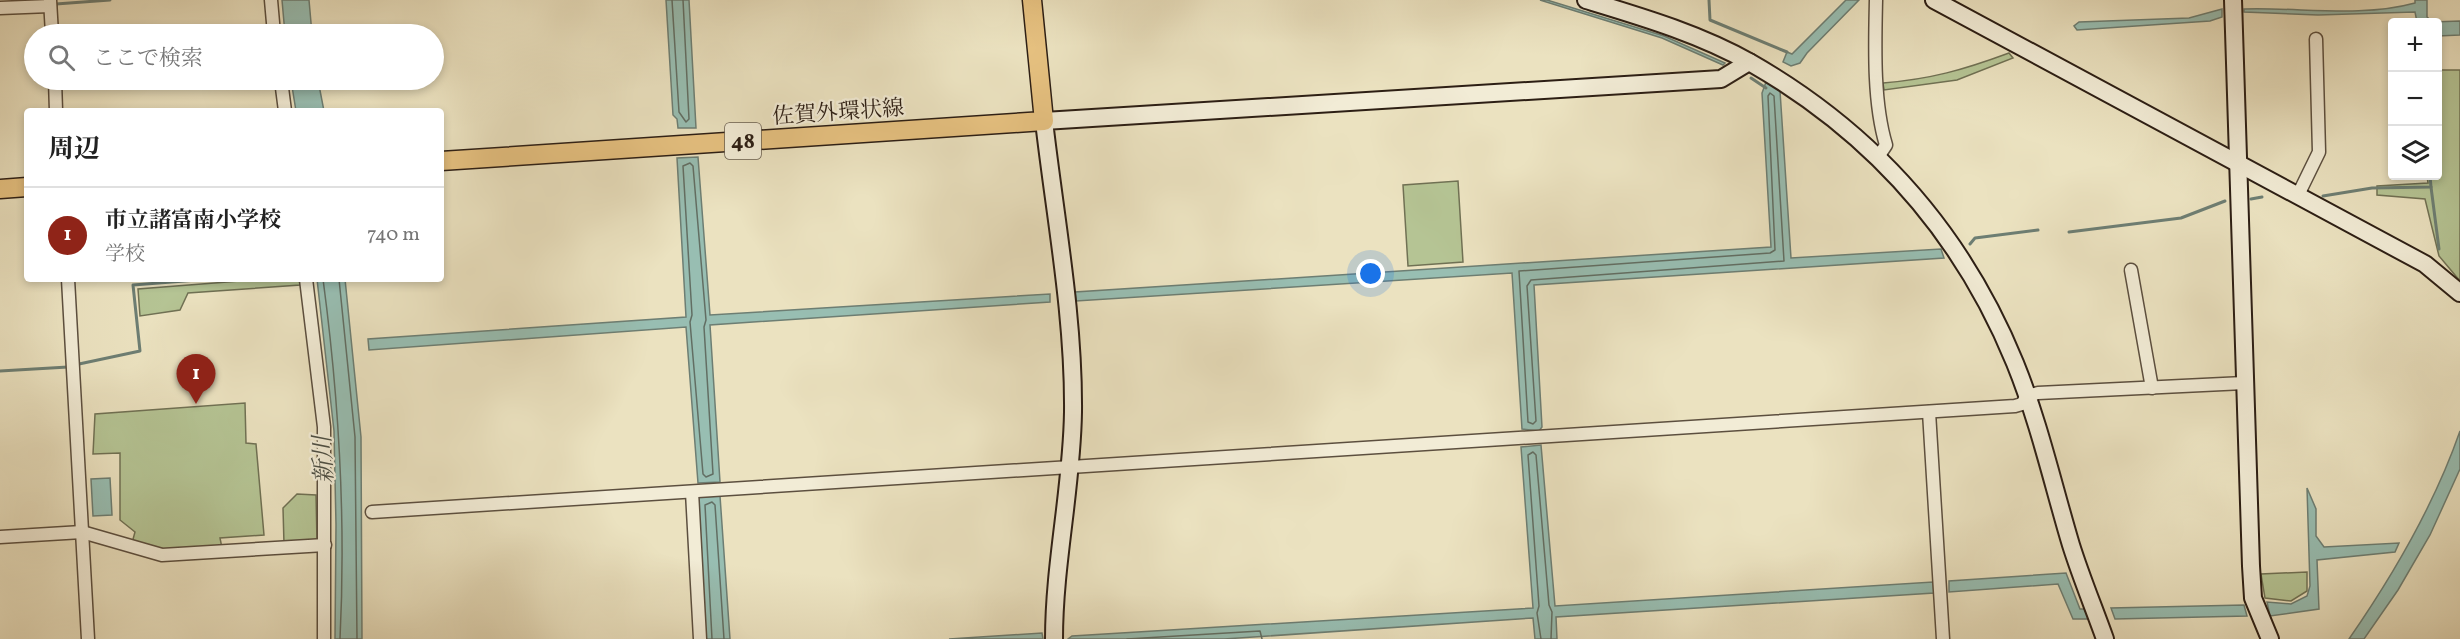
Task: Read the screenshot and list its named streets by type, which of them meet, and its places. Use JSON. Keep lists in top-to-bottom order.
{
  "streets": {
    "main road": ["佐賀外環状線", "48"]
  },
  "water": ["新川"],
  "page": {
    "map_buttons": ["+", "−"],
    "search": "ここで検索",
    "heading": "周辺",
    "list": [
      {
        "mark": "1",
        "name": "市立諸富南小学校",
        "note": "学校",
        "value": "740 m"
      }
    ],
    "pins": "1"
  }
}
